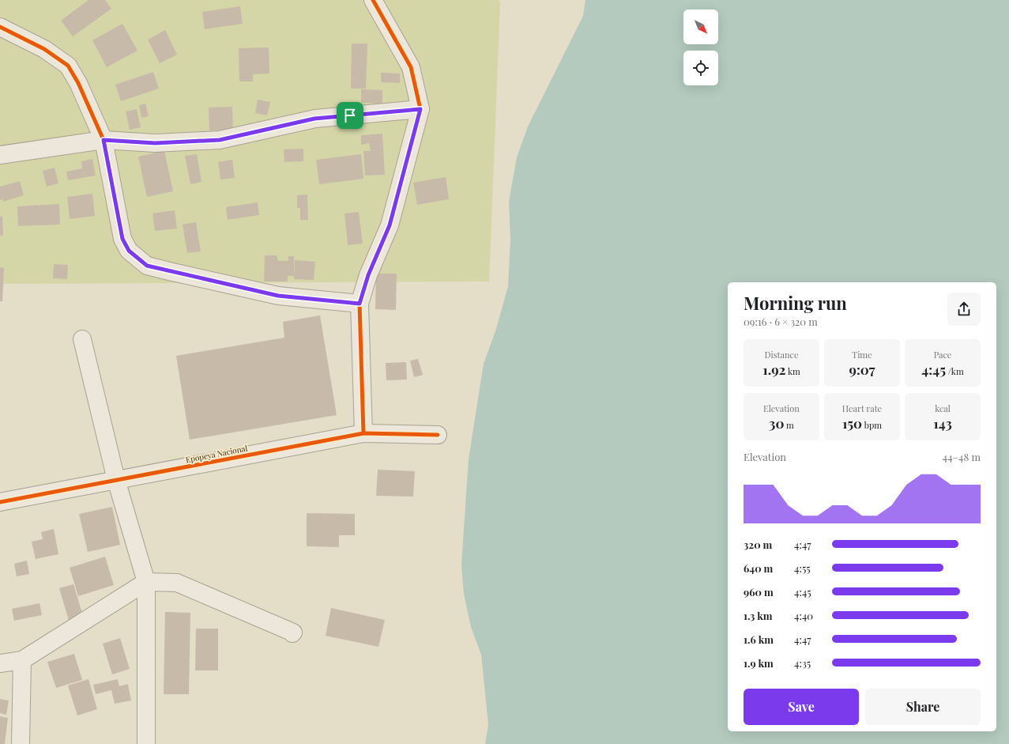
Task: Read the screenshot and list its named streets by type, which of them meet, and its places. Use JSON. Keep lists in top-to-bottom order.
{
  "streets": {
    "street": ["Epopeya Nacional"]
  },
  "north": "bottom right",
  "page": {
    "heading": ["Morning run", "09:16 · 6 × 320 m"],
    "stats": [
      ["Distance", "1.92 km"],
      ["Time", "9:07"],
      ["Pace", "4:45 /km"],
      ["Elevation", "30 m"],
      ["Heart rate", "150 bpm"],
      ["kcal", "143"]
    ],
    "chart": ["Elevation", "44–48 m"],
    "list": [
      {
        "name": "320 m",
        "note": "4:47"
      },
      {
        "name": "640 m",
        "note": "4:55"
      },
      {
        "name": "960 m",
        "note": "4:45"
      },
      {
        "name": "1.3 km",
        "note": "4:40"
      },
      {
        "name": "1.6 km",
        "note": "4:47"
      },
      {
        "name": "1.9 km",
        "note": "4:35"
      }
    ],
    "buttons": ["Save", "Share"]
  }
}
